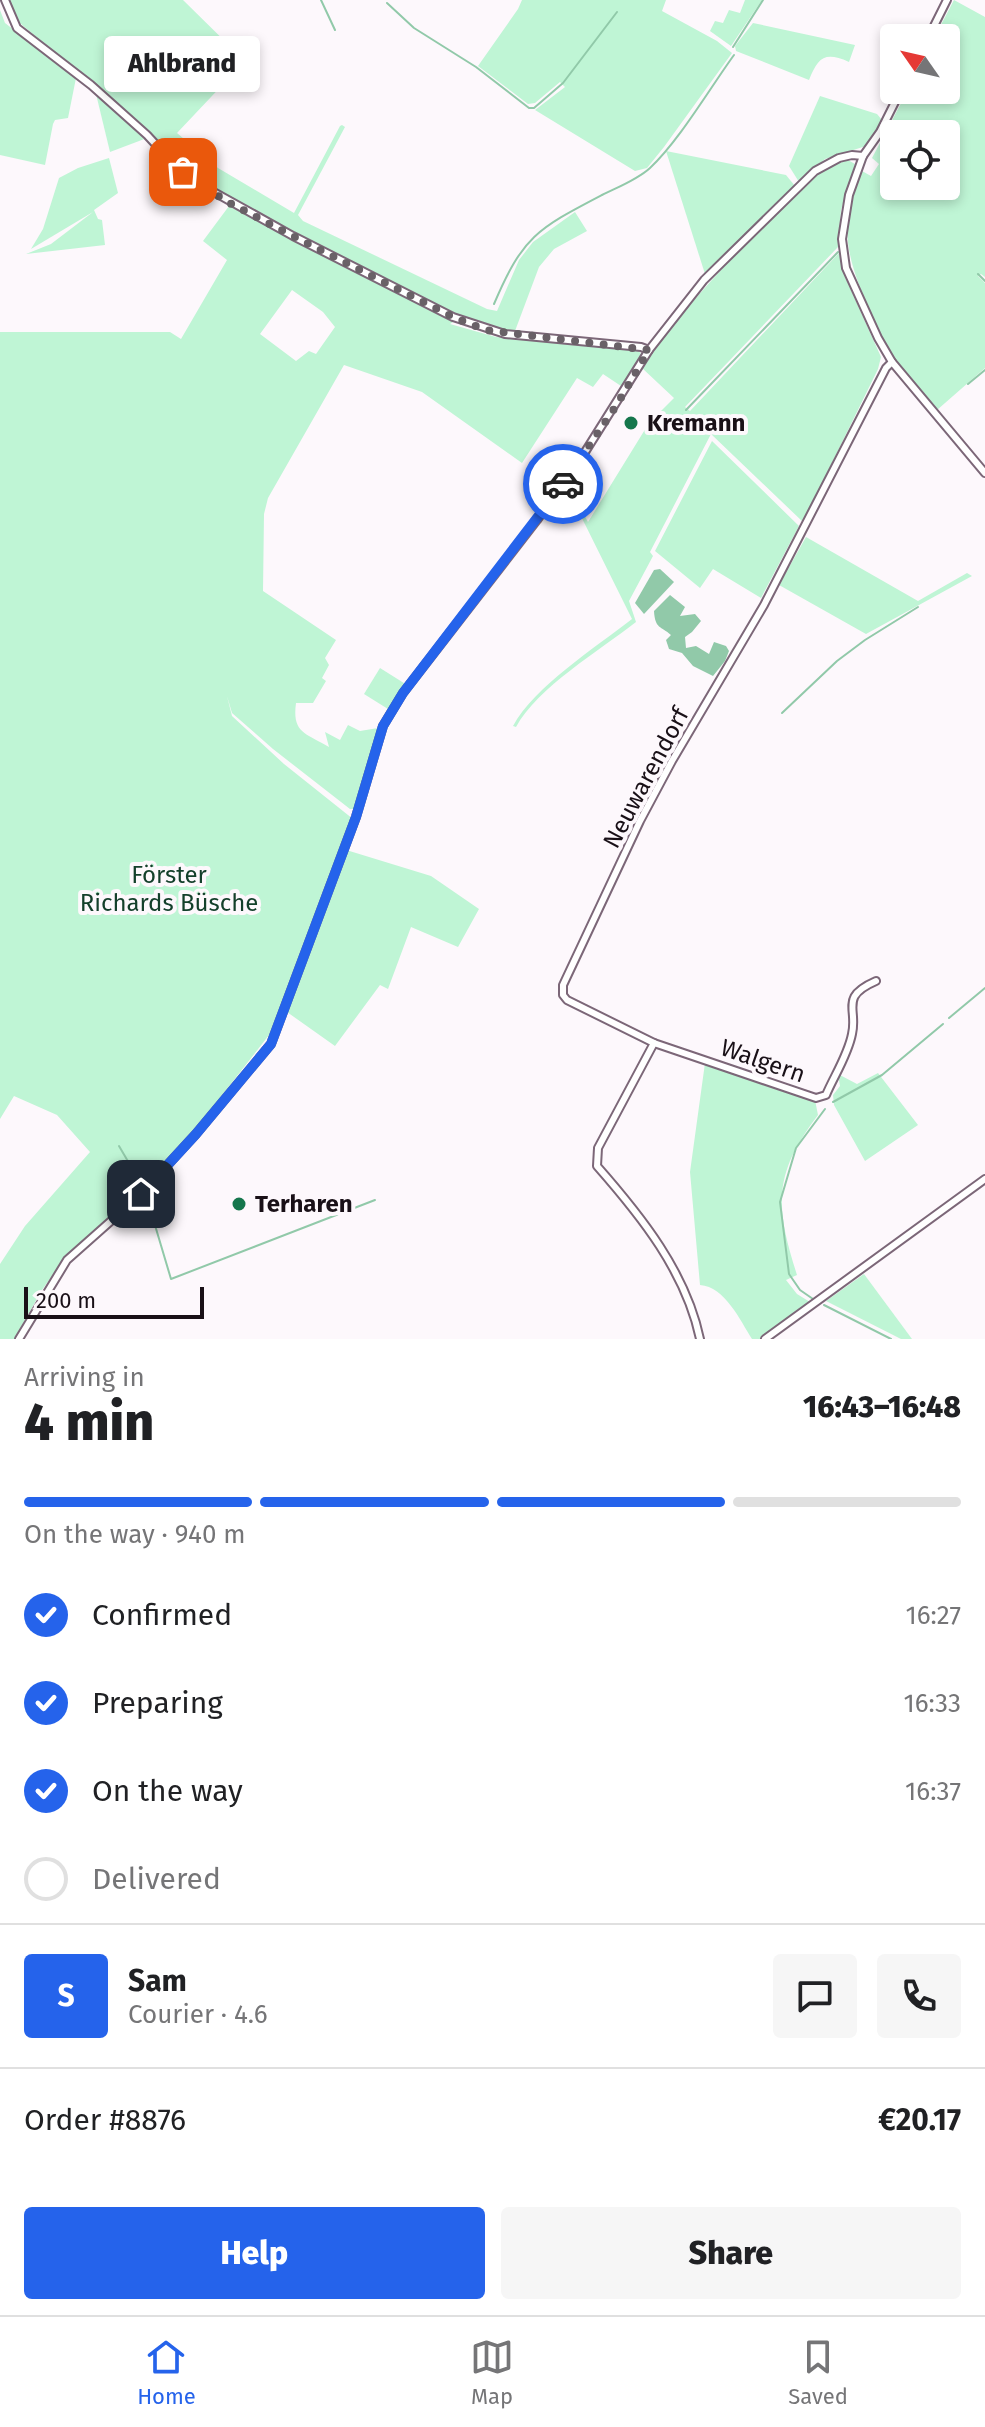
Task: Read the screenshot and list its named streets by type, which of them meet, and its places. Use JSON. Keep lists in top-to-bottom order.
{
  "streets": {
    "street": ["Neuwarendorf", "Walgern"]
  },
  "crossings": [
    ["Neuwarendorf", "Walgern"]
  ],
  "parks": ["Förster Richards Büsche"],
  "places": ["Ahlbrand", "Kremann", "Terharen"],
  "scale_bar": "200 m",
  "north": "top left",
  "page": {
    "bubble": "Ahlbrand",
    "scale": "200 m",
    "heading": ["4 min", "Arriving in", "16:43–16:48"],
    "panel": [
      "Sam",
      "Courier · 4.6",
      "Order #8876",
      "€20.17"
    ],
    "bar": "On the way · 940 m",
    "list": [
      ["Confirmed", "16:27"],
      ["Preparing", "16:33"],
      ["On the way", "16:37"],
      "Delivered"
    ],
    "round": "S",
    "buttons": ["Help", "Share"],
    "tabs": ["Home", "Map", "Saved"]
  }
}
